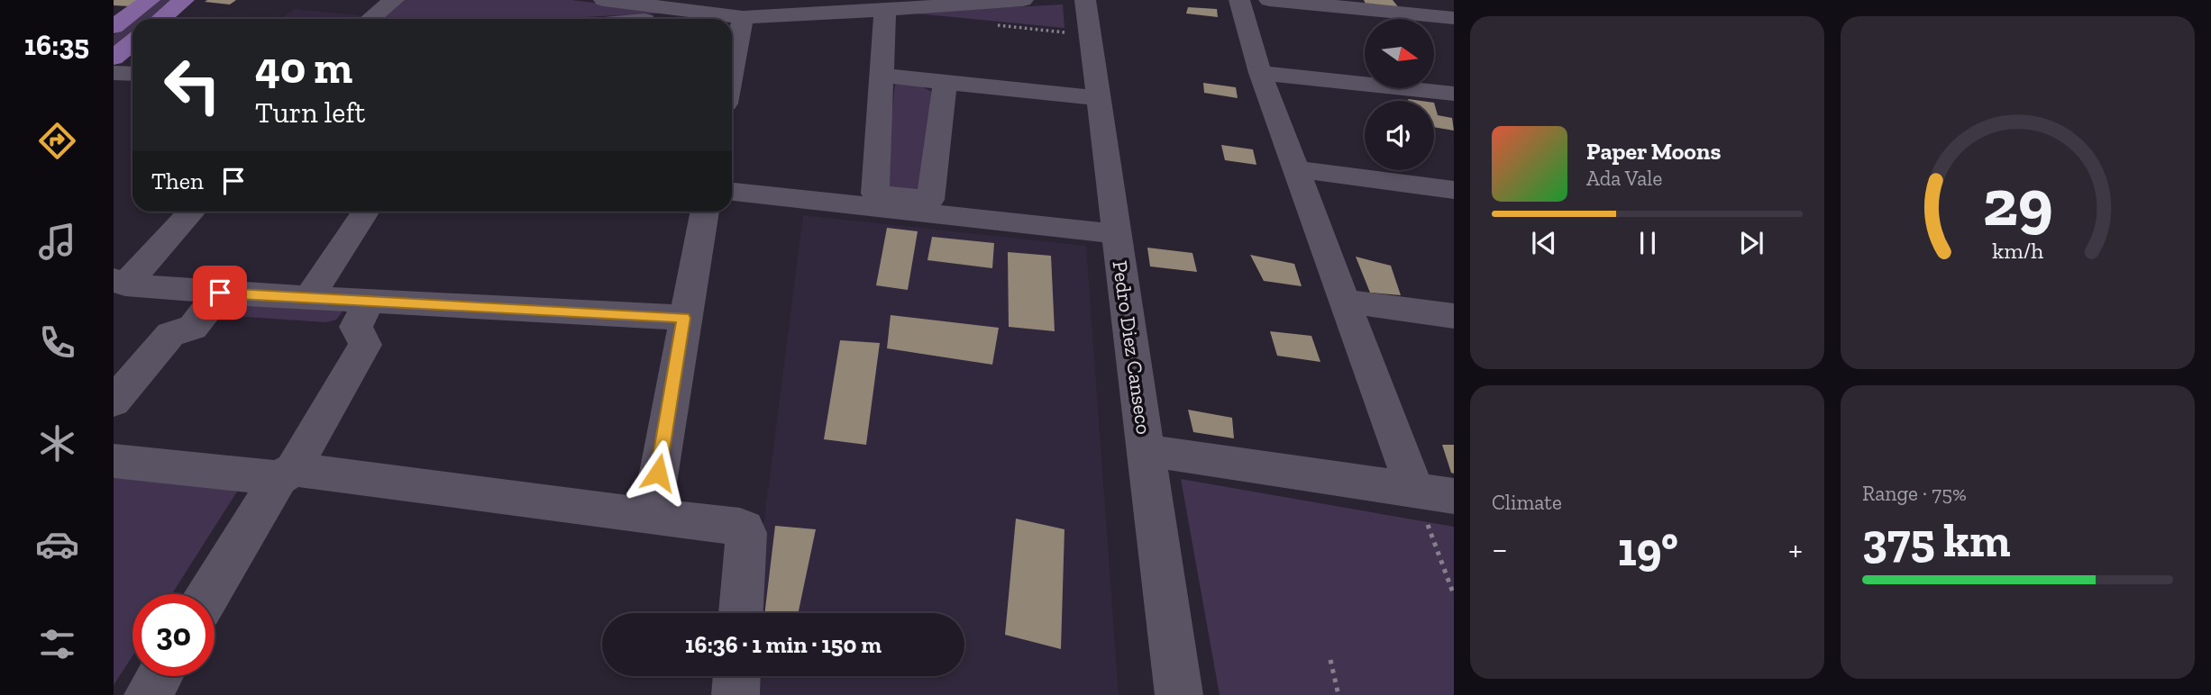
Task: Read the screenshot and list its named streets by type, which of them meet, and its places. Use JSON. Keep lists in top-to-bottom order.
{
  "streets": {
    "street": ["Pedro Diez Canseco"]
  },
  "north": "right",
  "page": {
    "tabs": "16:35",
    "turn": ["40 m", "Turn left"],
    "song": ["Paper Moons", "Ada Vale"],
    "then": "Then",
    "tile": [
      "Climate",
      ["Range · 75%", "375 km"]
    ],
    "heat": ["−", "19°", "+"],
    "limit": "30",
    "trip": "16:36 · 1 min · 150 m",
    "gauge": ["29", "km/h"]
  }
}
